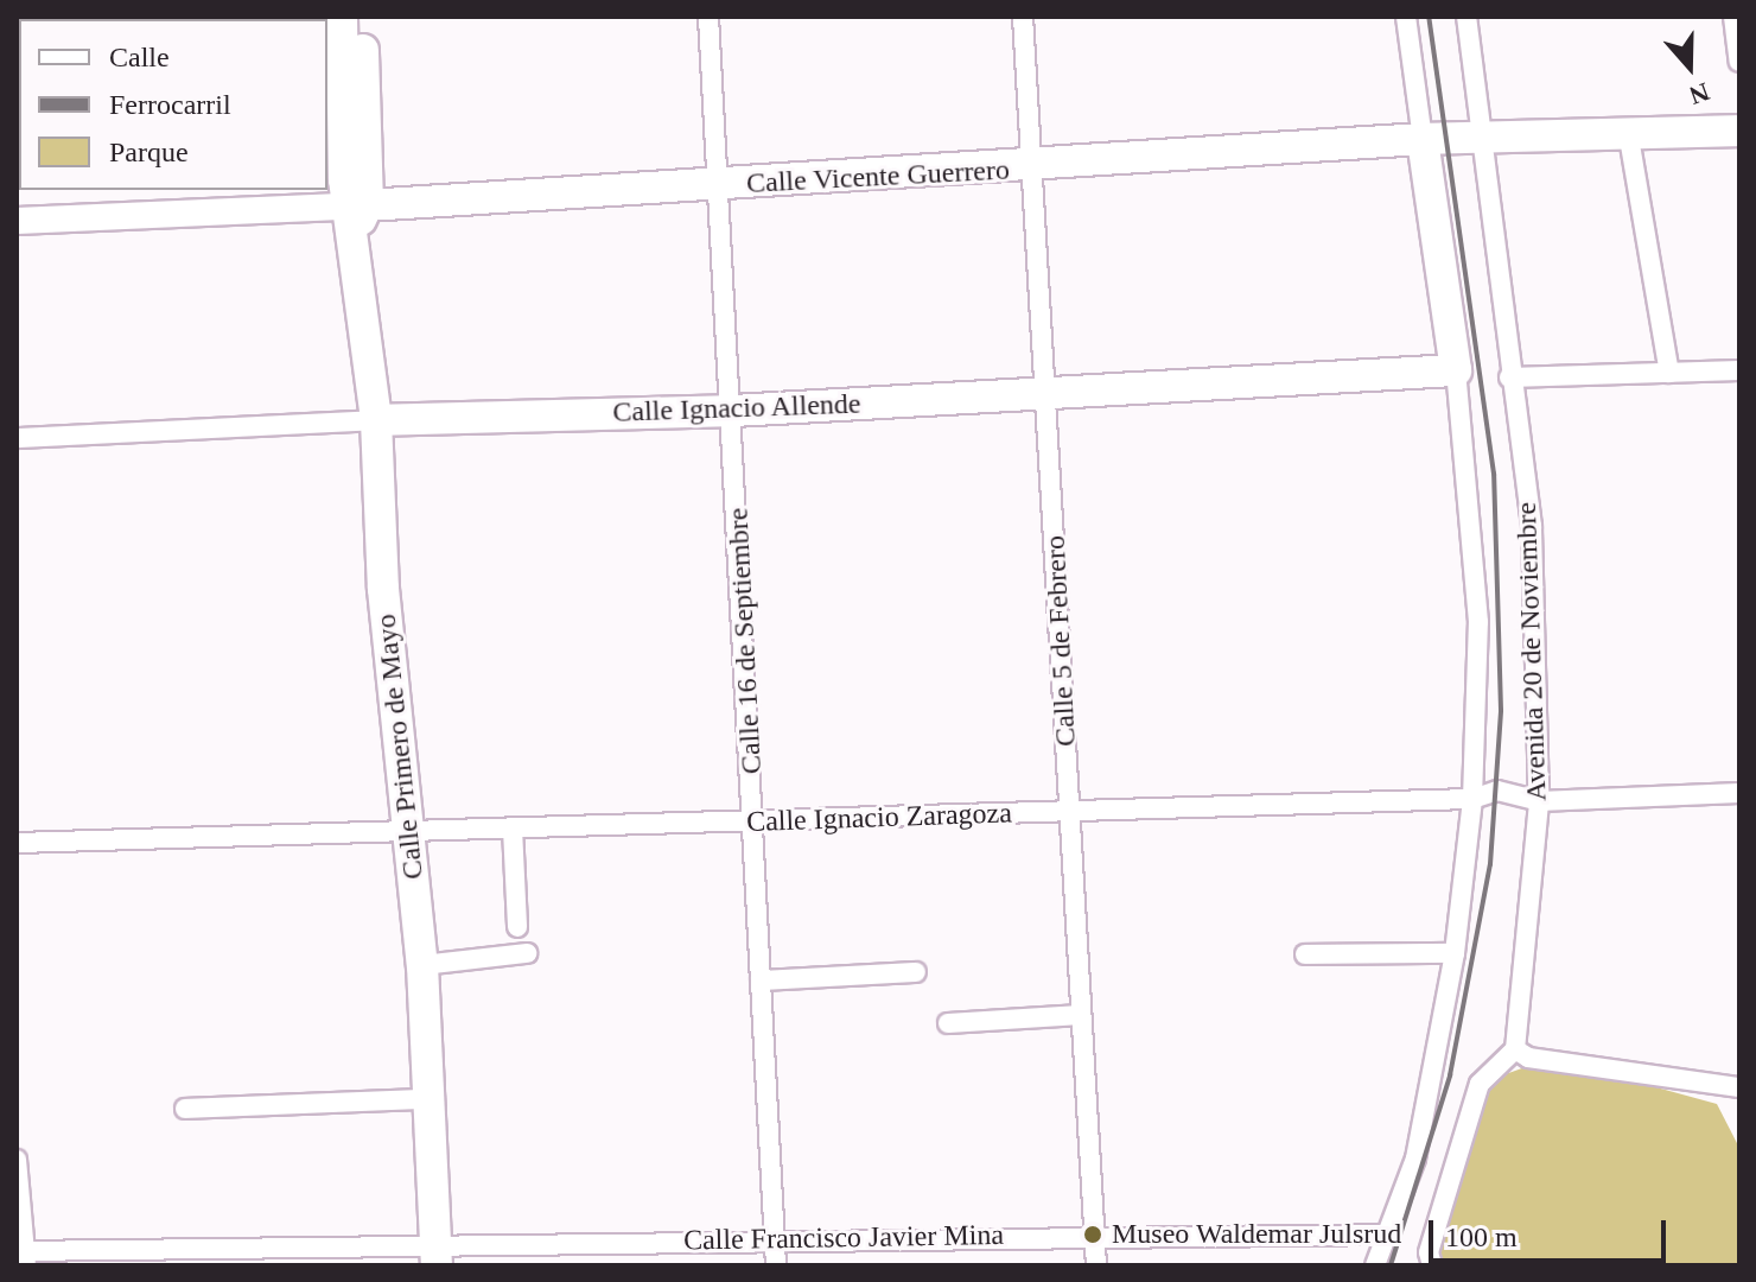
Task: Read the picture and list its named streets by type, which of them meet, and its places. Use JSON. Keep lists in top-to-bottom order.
{
  "streets": {
    "main road": [
      "Calle Vicente Guerrero",
      "Calle Ignacio Allende",
      "Avenida 20 de Noviembre",
      "Calle Primero de Mayo"
    ],
    "street": [
      "Calle 16 de Septiembre",
      "Calle 5 de Febrero",
      "Calle Ignacio Zaragoza",
      "Calle Francisco Javier Mina"
    ]
  },
  "crossings": [
    ["Calle Vicente Guerrero", "Calle 16 de Septiembre"],
    ["Calle Vicente Guerrero", "Calle 5 de Febrero"],
    ["Calle Vicente Guerrero", "Avenida 20 de Noviembre"],
    ["Calle Vicente Guerrero", "Calle Primero de Mayo"],
    ["Calle Ignacio Allende", "Calle 16 de Septiembre"],
    ["Calle Ignacio Allende", "Calle 5 de Febrero"],
    ["Calle Ignacio Allende", "Avenida 20 de Noviembre"],
    ["Calle Ignacio Allende", "Calle Primero de Mayo"],
    ["Calle 16 de Septiembre", "Calle Ignacio Zaragoza"],
    ["Calle 16 de Septiembre", "Calle Francisco Javier Mina"],
    ["Calle 5 de Febrero", "Calle Ignacio Zaragoza"],
    ["Calle 5 de Febrero", "Calle Francisco Javier Mina"],
    ["Avenida 20 de Noviembre", "Calle Ignacio Zaragoza"],
    ["Avenida 20 de Noviembre", "Calle Francisco Javier Mina"],
    ["Calle Primero de Mayo", "Calle Ignacio Zaragoza"],
    ["Calle Primero de Mayo", "Calle Francisco Javier Mina"]
  ],
  "places": ["Museo Waldemar Julsrud"],
  "legend": ["Calle", "Ferrocarril", "Parque"],
  "scale_bar": "100 m",
  "north": "bottom"
}
